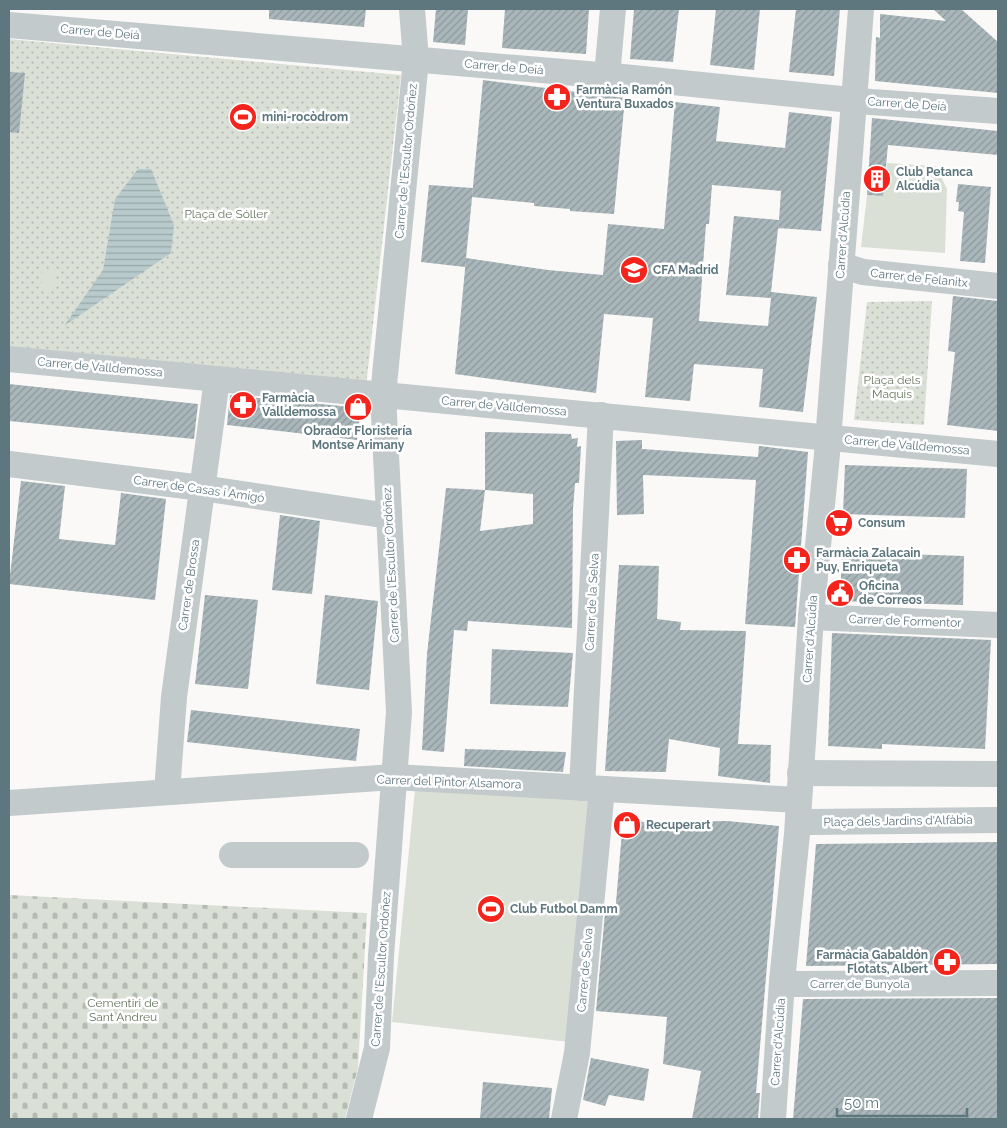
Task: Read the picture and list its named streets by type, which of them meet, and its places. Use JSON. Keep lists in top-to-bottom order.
{
  "streets": {
    "street": [
      "Carrer de Deià",
      "Carrer de l'Escultor Ordóñez",
      "Carrer d'Alcúdia",
      "Carrer de Felanitx",
      "Carrer de Valldemossa",
      "Carrer de Casas i Amigó",
      "Carrer de Brossa",
      "Carrer de la Selva",
      "Carrer de Formentor",
      "Carrer del Pintor Alsamora",
      "Plaça dels Jardins d'Alfàbia",
      "Carrer de Selva",
      "Carrer de Bunyola"
    ]
  },
  "crossings": [
    ["Carrer de Deià", "Carrer de l'Escultor Ordóñez"],
    ["Carrer de Deià", "Carrer d'Alcúdia"],
    ["Carrer de l'Escultor Ordóñez", "Carrer de Valldemossa"],
    ["Carrer de l'Escultor Ordóñez", "Carrer de Casas i Amigó"],
    ["Carrer de l'Escultor Ordóñez", "Carrer del Pintor Alsamora"],
    ["Carrer d'Alcúdia", "Carrer de Felanitx"],
    ["Carrer d'Alcúdia", "Carrer de Valldemossa"],
    ["Carrer d'Alcúdia", "Carrer de Formentor"],
    ["Carrer d'Alcúdia", "Carrer del Pintor Alsamora"],
    ["Carrer d'Alcúdia", "Plaça dels Jardins d'Alfàbia"],
    ["Carrer d'Alcúdia", "Carrer de Bunyola"],
    ["Carrer de Valldemossa", "Carrer de Brossa"],
    ["Carrer de Valldemossa", "Carrer de la Selva"],
    ["Carrer de Casas i Amigó", "Carrer de Brossa"],
    ["Carrer de Brossa", "Carrer del Pintor Alsamora"],
    ["Carrer de la Selva", "Carrer del Pintor Alsamora"],
    ["Carrer de la Selva", "Carrer de Selva"],
    ["Carrer del Pintor Alsamora", "Plaça dels Jardins d'Alfàbia"],
    ["Carrer del Pintor Alsamora", "Carrer de Selva"]
  ],
  "parks": ["Plaça de Sóller", "Plaça dels Maquis", "Cementiri de Sant Andreu"],
  "places": {
    "pharmacy": [
      "Farmàcia Ramón Ventura Buxados",
      "Farmàcia Valldemossa",
      "Farmàcia Zalacain Puy, Enriqueta",
      "Farmàcia Gabaldón Flotats, Albert"
    ],
    "sports": ["mini-rocòdrom", "Club Futbol Damm"],
    "building": ["Club Petanca Alcúdia"],
    "school or university": ["CFA Madrid"],
    "shop": ["Obrador Floristería Montse Arimany", "Recuperart"],
    "supermarket": ["Consum"],
    "public building": ["Oficina de Correos"]
  },
  "scale_bar": "50 m"
}
